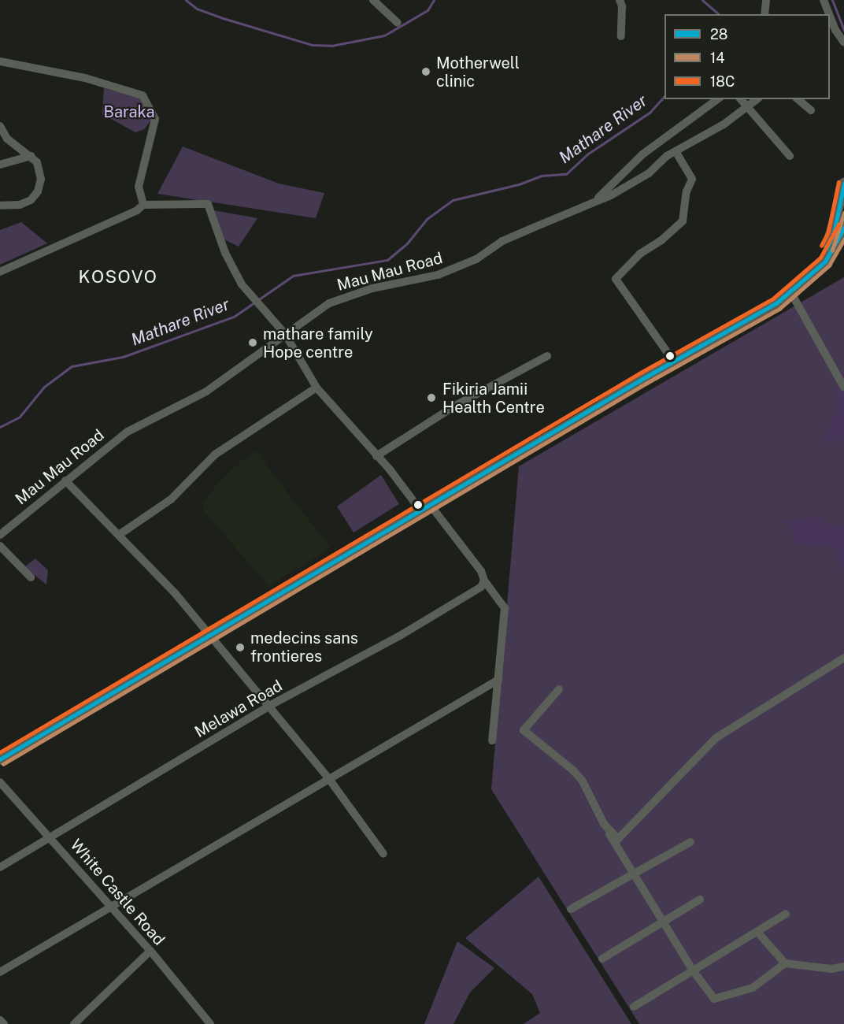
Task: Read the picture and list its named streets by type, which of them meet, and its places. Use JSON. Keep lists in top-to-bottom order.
{
  "streets": {
    "street": ["Mau Mau Road", "Melawa Road", "White Castle Road"]
  },
  "crossings": [
    ["Melawa Road", "White Castle Road"]
  ],
  "districts": ["KOSOVO"],
  "water": ["Mathare River"],
  "parks": ["Baraka"],
  "places": [
    "Motherwell clinic",
    "mathare family Hope centre",
    "Fikiria Jamii Health Centre",
    "medecins sans frontieres"
  ],
  "lines": ["transit line 18C", "transit line 28", "transit line 14"],
  "legend": ["28", "14", "18C"]
}
